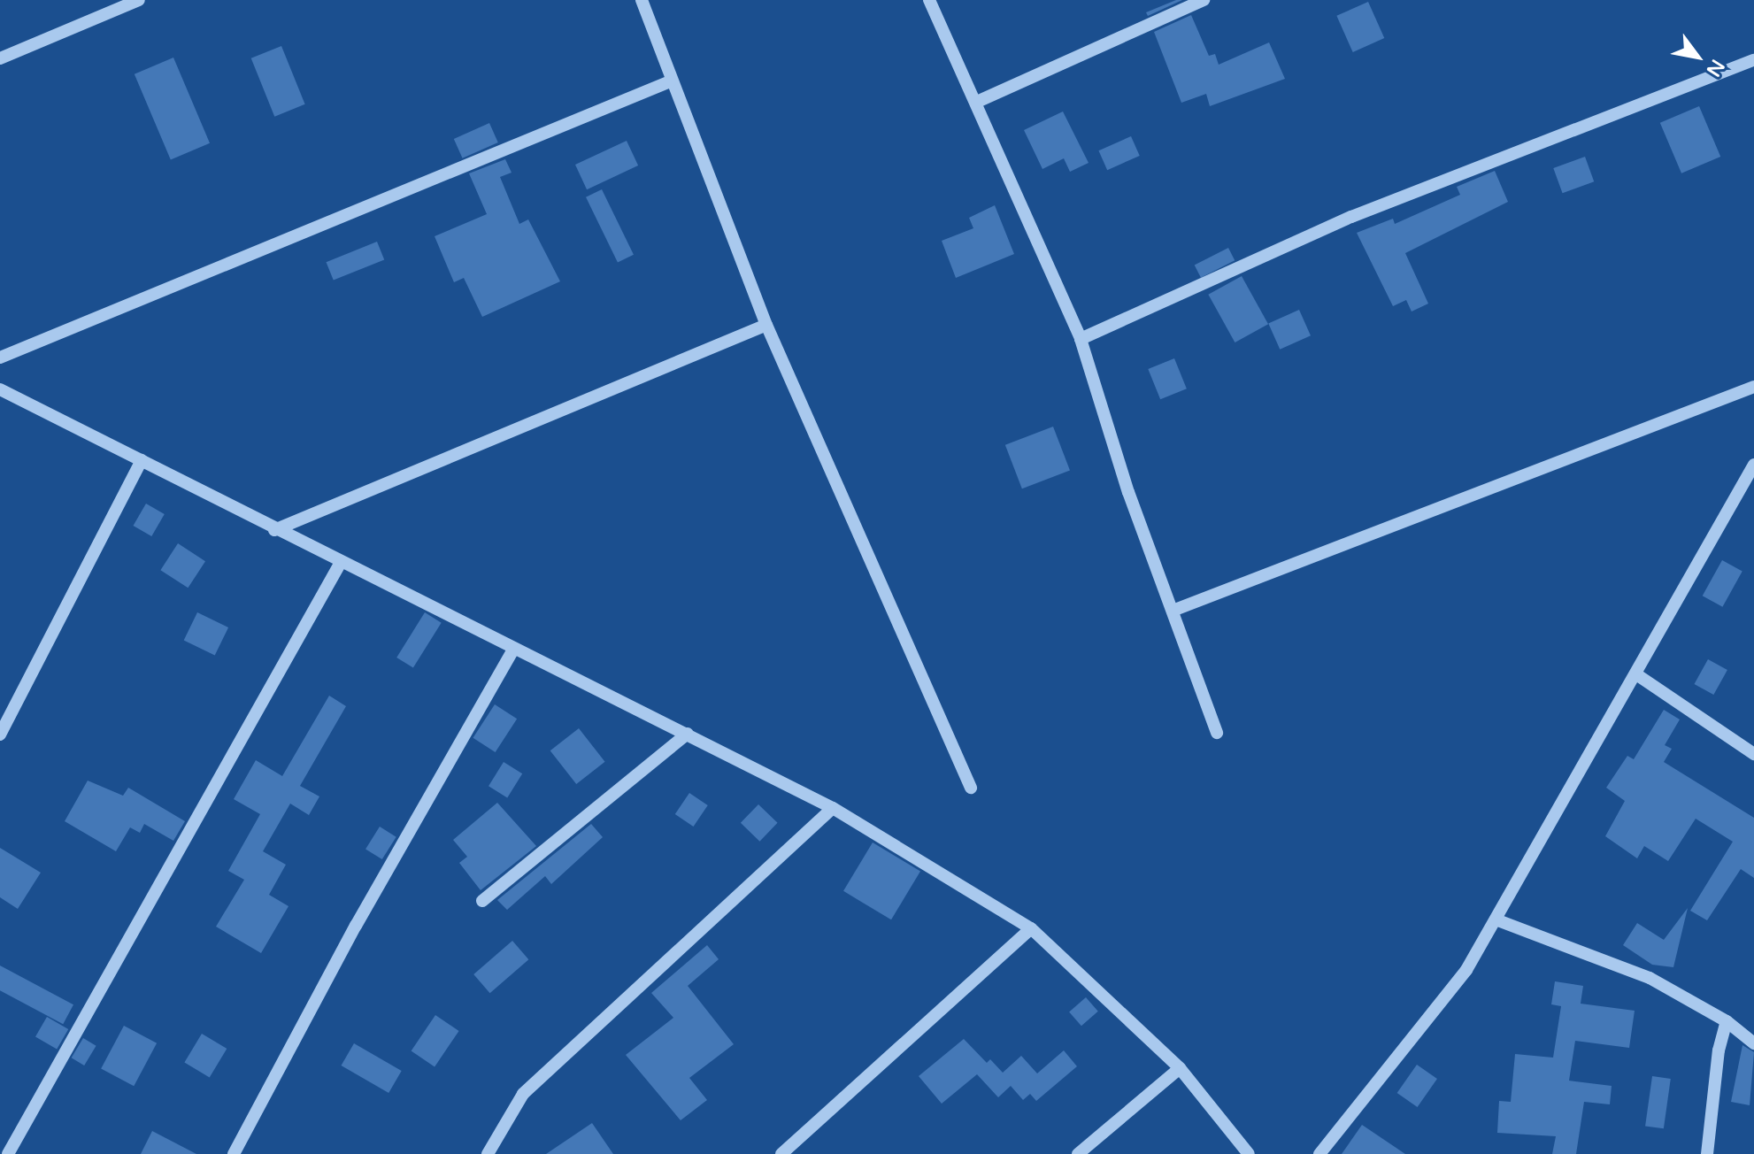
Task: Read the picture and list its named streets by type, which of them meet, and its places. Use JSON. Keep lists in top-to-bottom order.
{
  "north": "bottom right"
}
